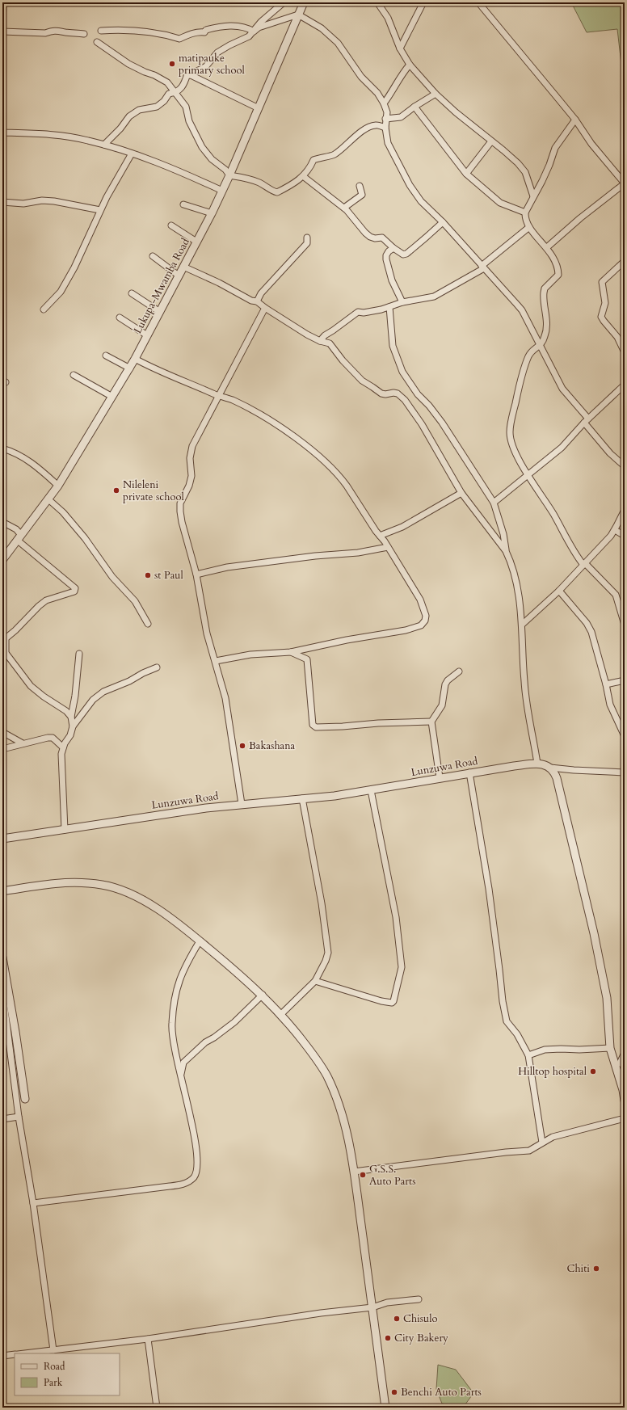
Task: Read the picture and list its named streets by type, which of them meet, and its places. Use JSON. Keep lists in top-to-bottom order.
{
  "streets": {
    "street": ["Lukupa-Mwamba Road", "Lunzuwa Road"]
  },
  "places": [
    "matipauke primary school",
    "Nileleni private school",
    "st Paul",
    "Bakashana",
    "Hilltop hospital",
    "G.S.S. Auto Parts",
    "Chiti",
    "Chisulo",
    "City Bakery",
    "Benchi Auto Parts"
  ],
  "legend": ["Road", "Park"]
}
